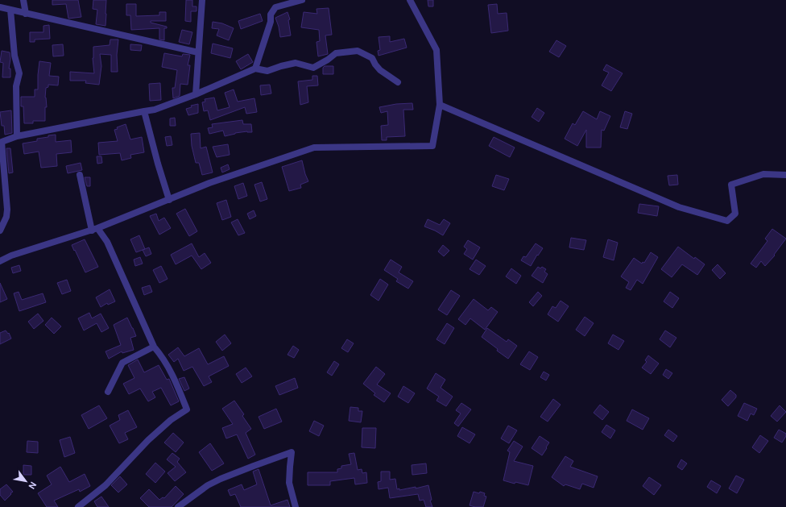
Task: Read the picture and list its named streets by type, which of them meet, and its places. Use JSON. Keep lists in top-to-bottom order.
{
  "north": "bottom right"
}
